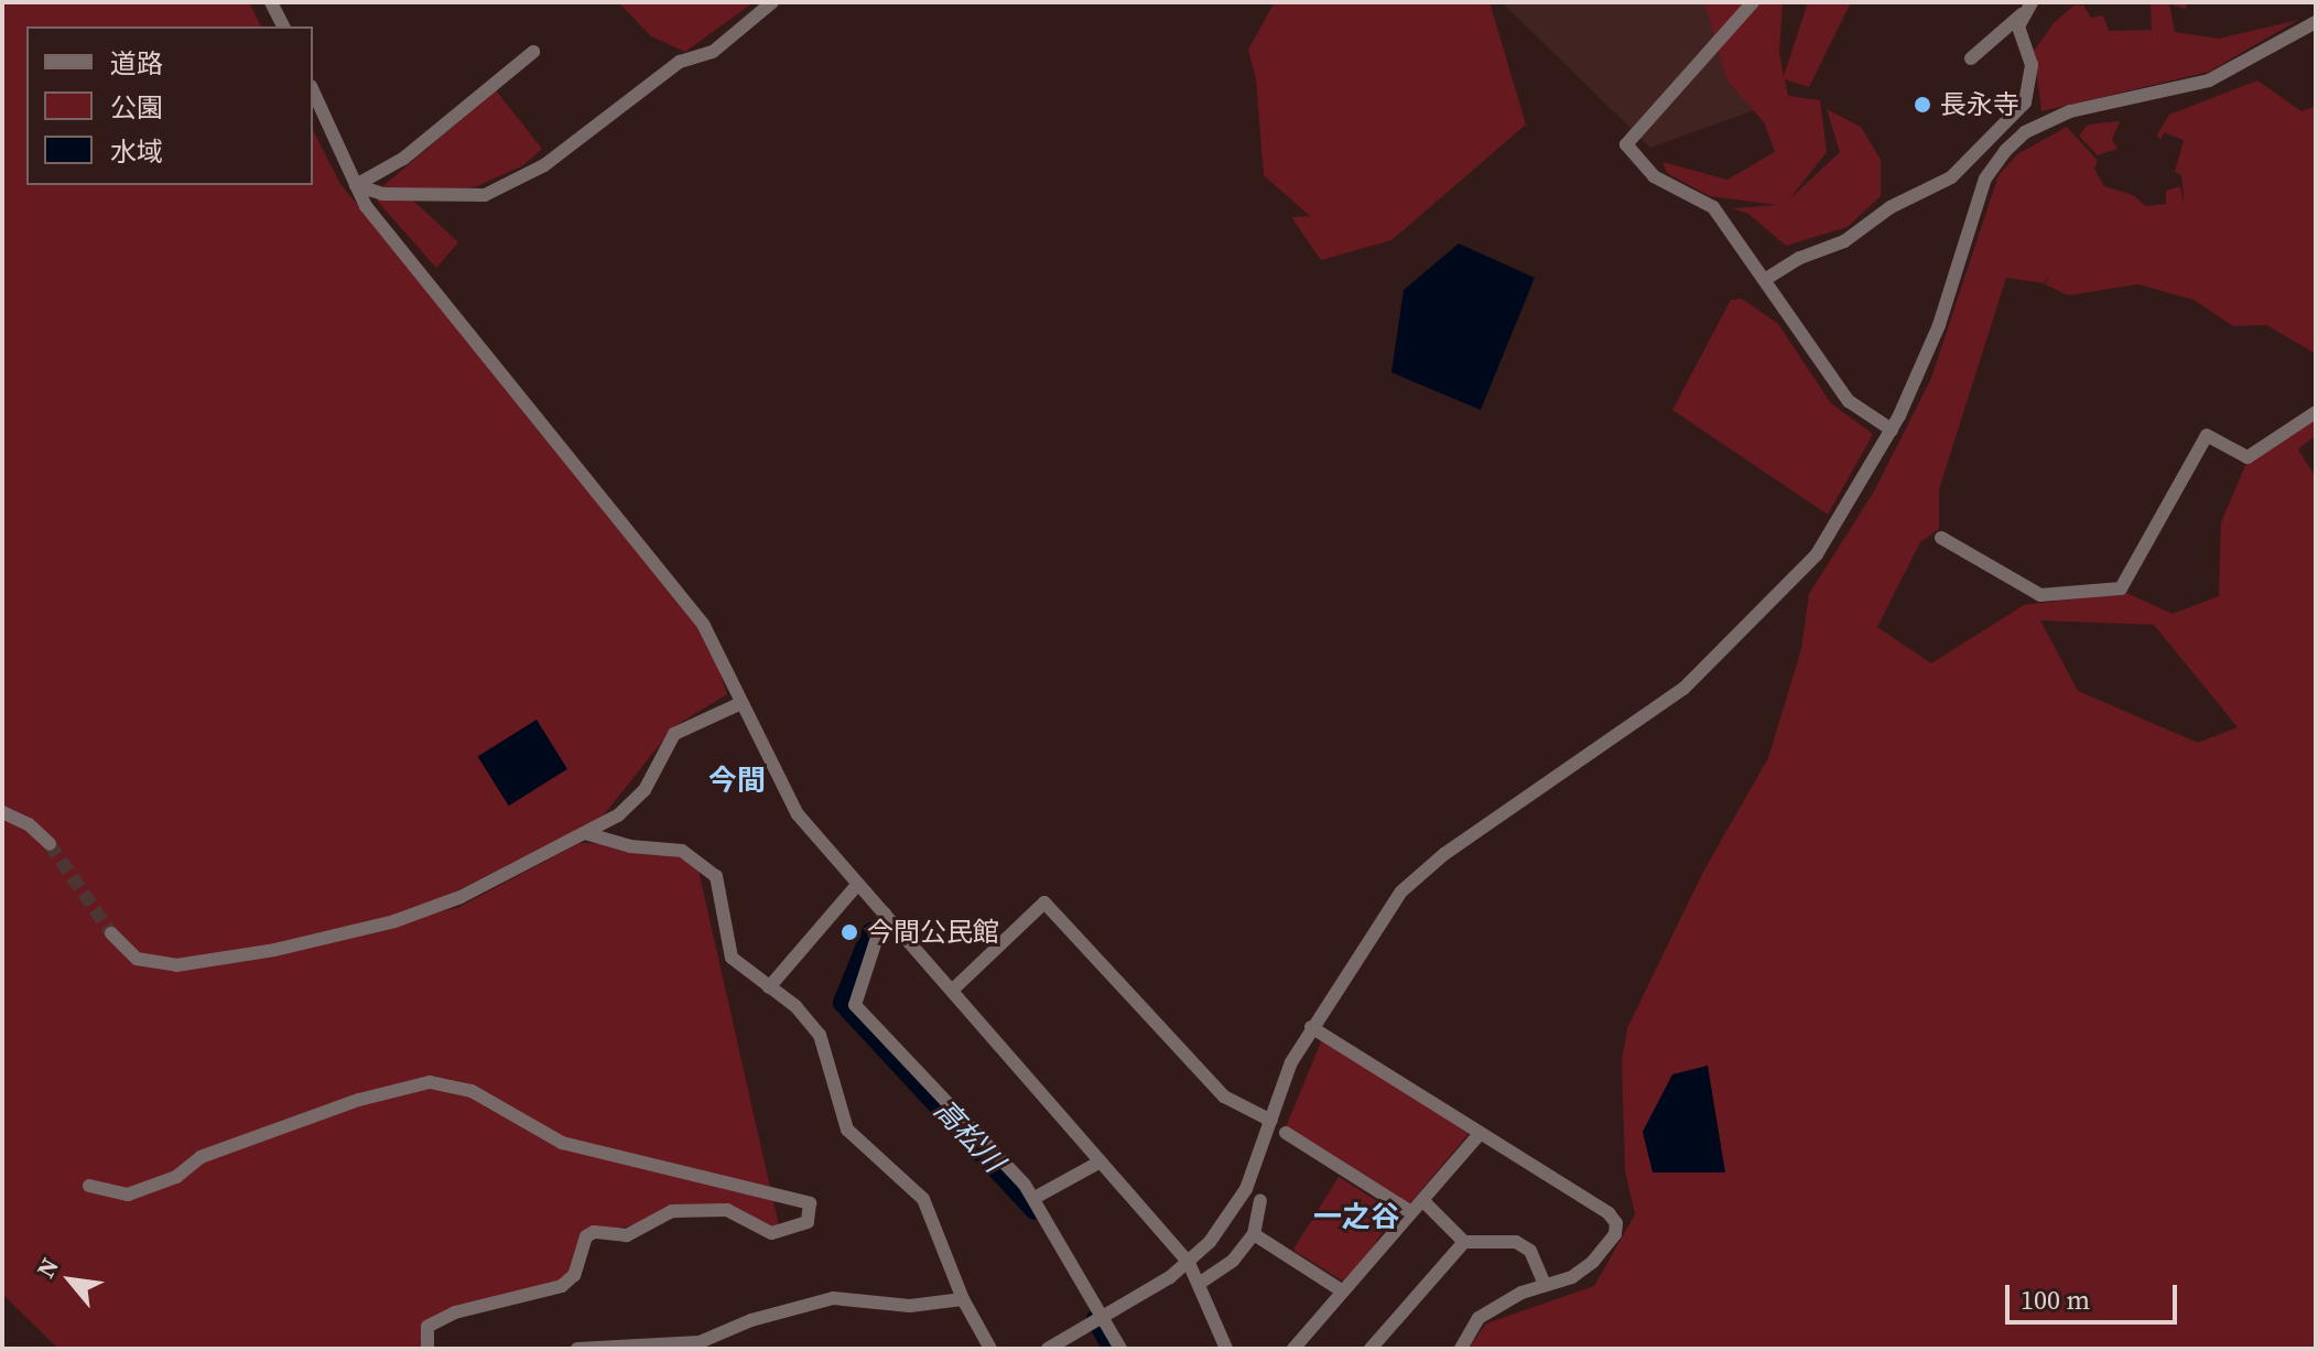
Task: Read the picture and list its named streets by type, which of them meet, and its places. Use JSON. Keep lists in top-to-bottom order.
{
  "districts": ["今間", "一之谷"],
  "water": ["高松川"],
  "places": ["長永寺", "今間公民館"],
  "legend": ["道路", "公園", "水域"],
  "scale_bar": "100 m",
  "north": "top left"
}
